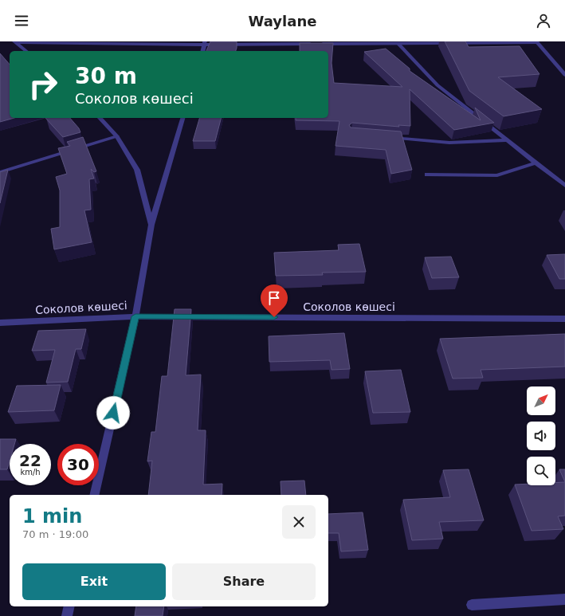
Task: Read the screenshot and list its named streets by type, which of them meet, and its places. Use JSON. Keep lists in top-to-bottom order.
{
  "streets": {
    "street": ["Соколов көшесі"]
  },
  "north": "top right",
  "page": {
    "header": "Waylane",
    "turn": ["30 m", "Соколов көшесі"],
    "speed": "22 km/h",
    "limit": "30",
    "heading": ["1 min", "70 m · 19:00"],
    "buttons": ["Exit", "Share"]
  }
}
